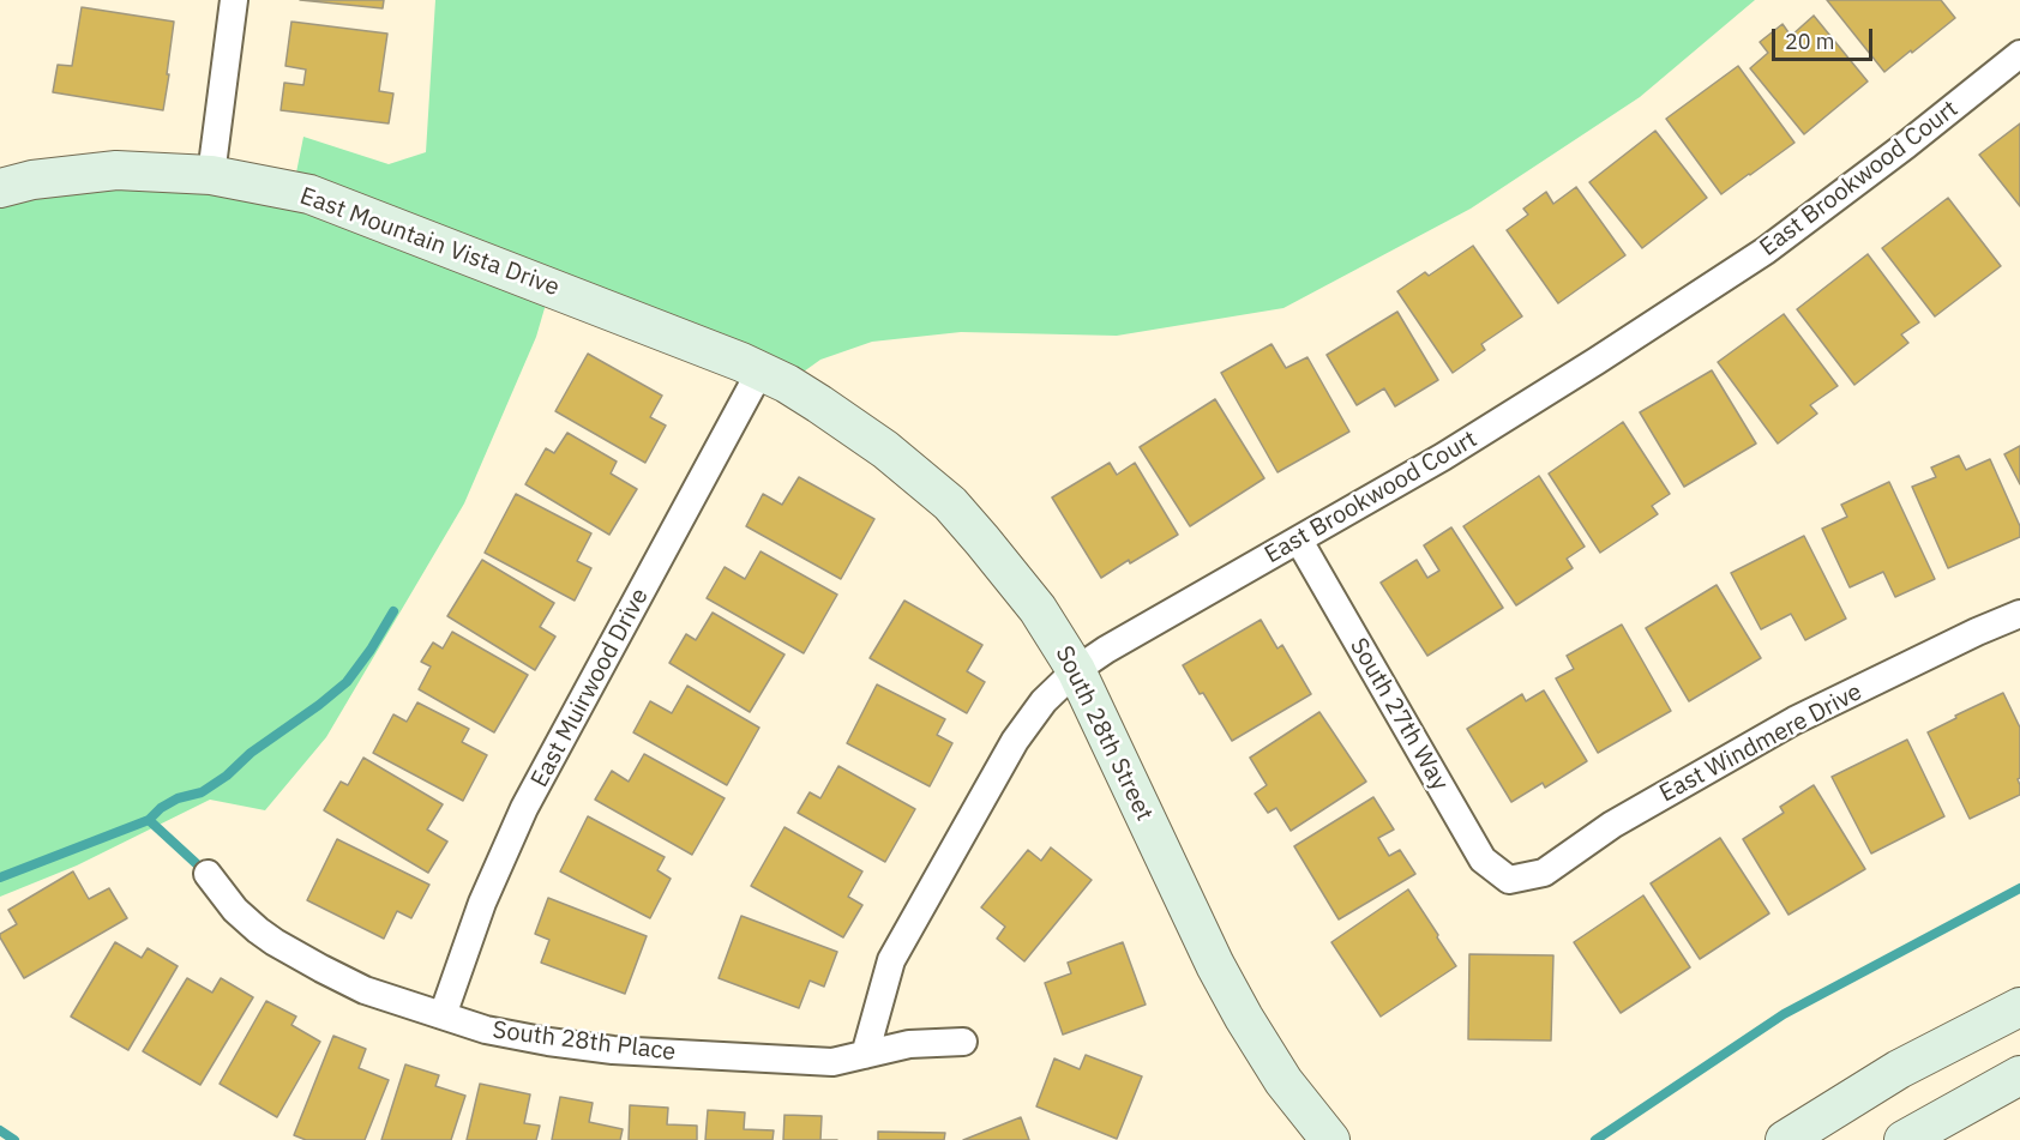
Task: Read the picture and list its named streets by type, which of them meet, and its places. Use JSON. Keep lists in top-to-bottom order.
{
  "streets": {
    "street": [
      "East Brookwood Court",
      "East Mountain Vista Drive",
      "East Muirwood Drive",
      "South 27th Way",
      "South 28th Street",
      "East Windmere Drive",
      "South 28th Place"
    ]
  },
  "crossings": [
    ["East Brookwood Court", "South 27th Way"],
    ["East Brookwood Court", "South 28th Street"],
    ["East Brookwood Court", "South 28th Place"],
    ["East Mountain Vista Drive", "East Muirwood Drive"],
    ["East Mountain Vista Drive", "South 28th Street"],
    ["East Muirwood Drive", "South 28th Street"],
    ["East Muirwood Drive", "South 28th Place"],
    ["South 27th Way", "East Windmere Drive"]
  ],
  "scale_bar": "20 m"
}
